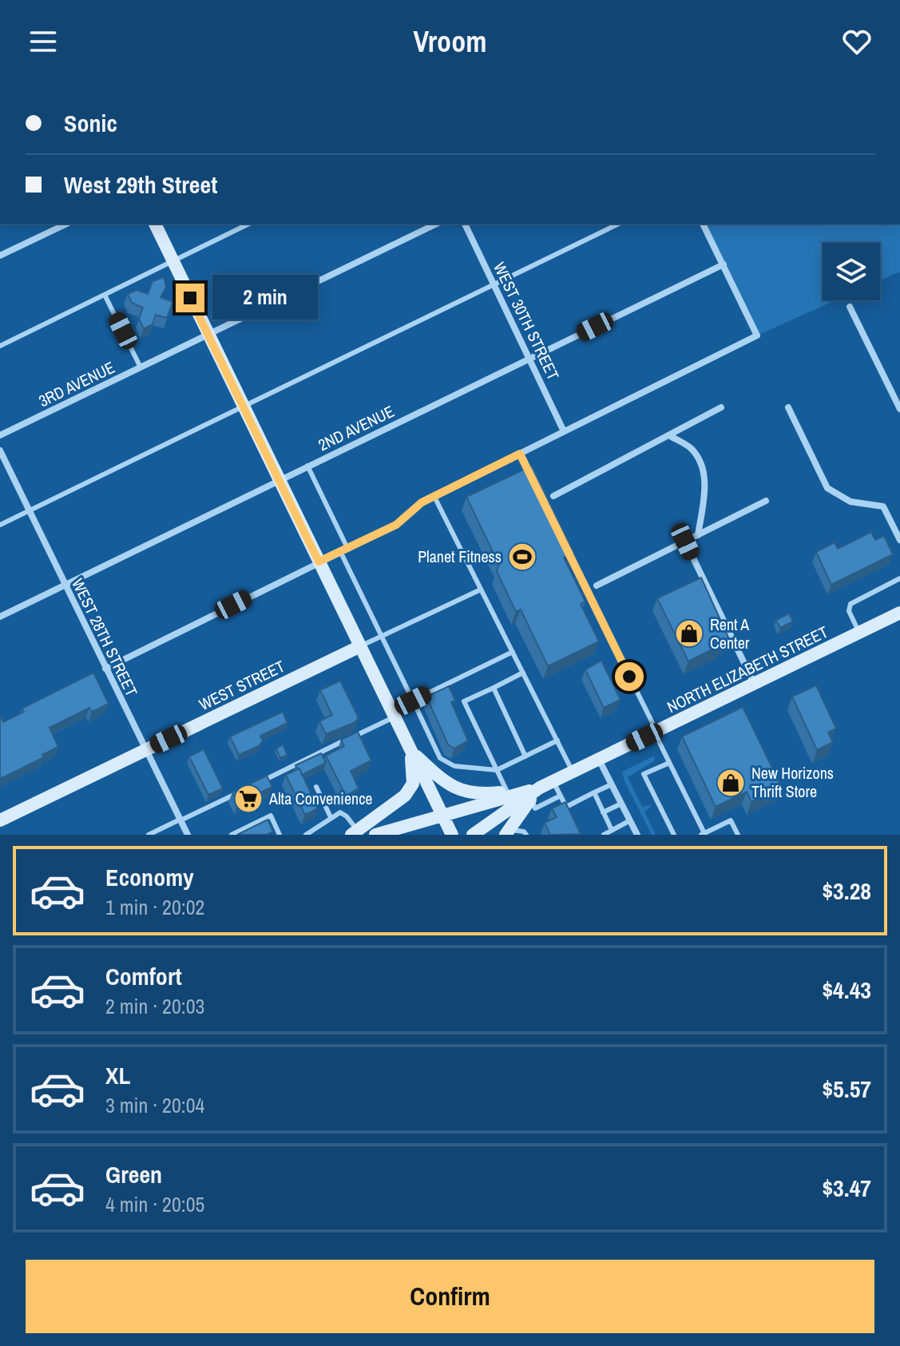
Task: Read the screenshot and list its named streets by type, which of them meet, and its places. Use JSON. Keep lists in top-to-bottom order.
{
  "streets": {
    "street": [
      "WEST 30TH STREET",
      "3RD AVENUE",
      "2ND AVENUE",
      "WEST 28TH STREET",
      "NORTH ELIZABETH STREET",
      "WEST STREET"
    ]
  },
  "crossings": [
    ["WEST 30TH STREET", "2ND AVENUE"],
    ["2ND AVENUE", "WEST 28TH STREET"],
    ["WEST 28TH STREET", "WEST STREET"]
  ],
  "places": {
    "sports": ["Planet Fitness"],
    "shop": ["Rent A Center", "New Horizons Thrift Store"],
    "supermarket": ["Alta Convenience"]
  },
  "page": {
    "header": "Vroom",
    "banner": ["Sonic", "West 29th Street"],
    "bubble": "2 min",
    "list": [
      {
        "name": "Economy",
        "note": "1 min · 20:02",
        "value": "$3.28"
      },
      {
        "name": "Comfort",
        "note": "2 min · 20:03",
        "value": "$4.43"
      },
      {
        "name": "XL",
        "note": "3 min · 20:04",
        "value": "$5.57"
      },
      {
        "name": "Green",
        "note": "4 min · 20:05",
        "value": "$3.47"
      }
    ],
    "buttons": "Confirm"
  }
}
